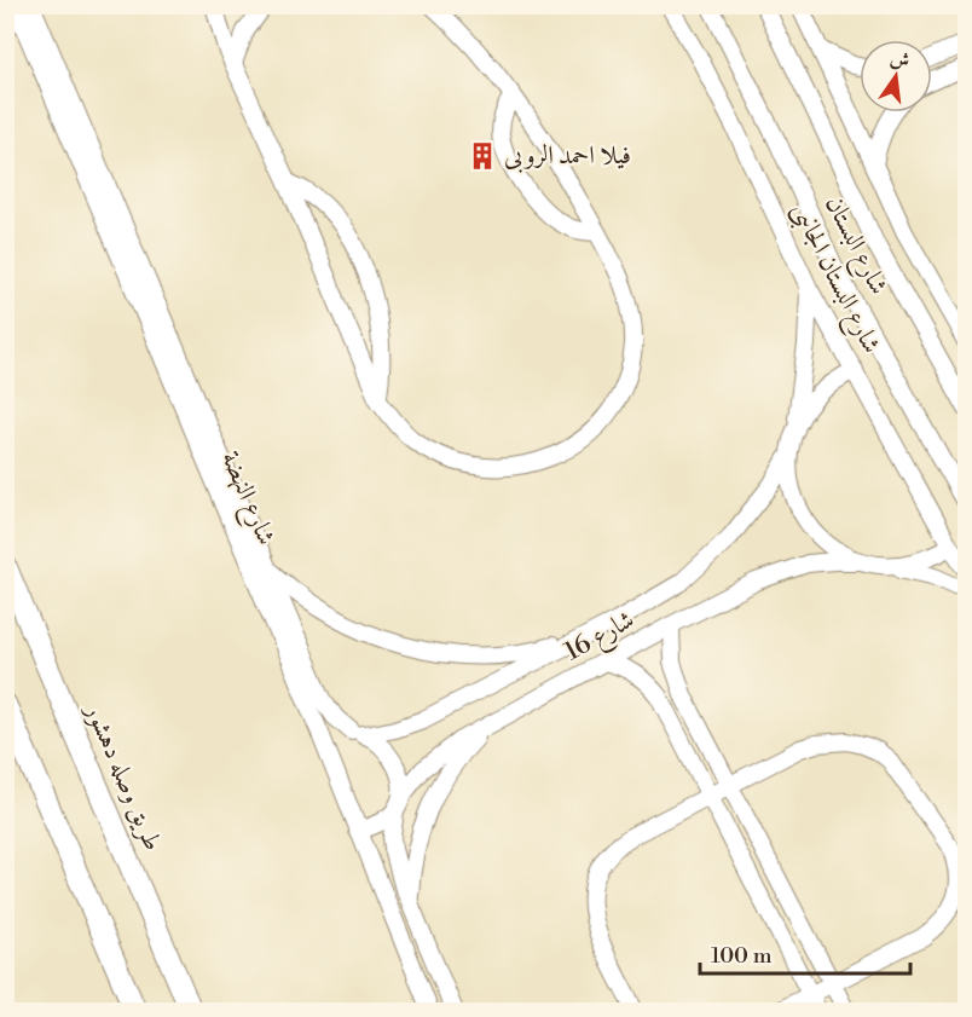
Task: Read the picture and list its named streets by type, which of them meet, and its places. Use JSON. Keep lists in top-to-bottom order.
{
  "streets": {
    "main road": ["طريق وصله دهشور"],
    "street": [
      "شارع البستان",
      "شارع البستان الجانبى",
      "شارع النهضة",
      "شارع 16"
    ]
  },
  "crossings": [
    ["شارع النهضة", "شارع 16"]
  ],
  "places": {
    "building": ["فيلا احمد الروبى"]
  },
  "scale_bar": "100 m",
  "north": "top"
}
